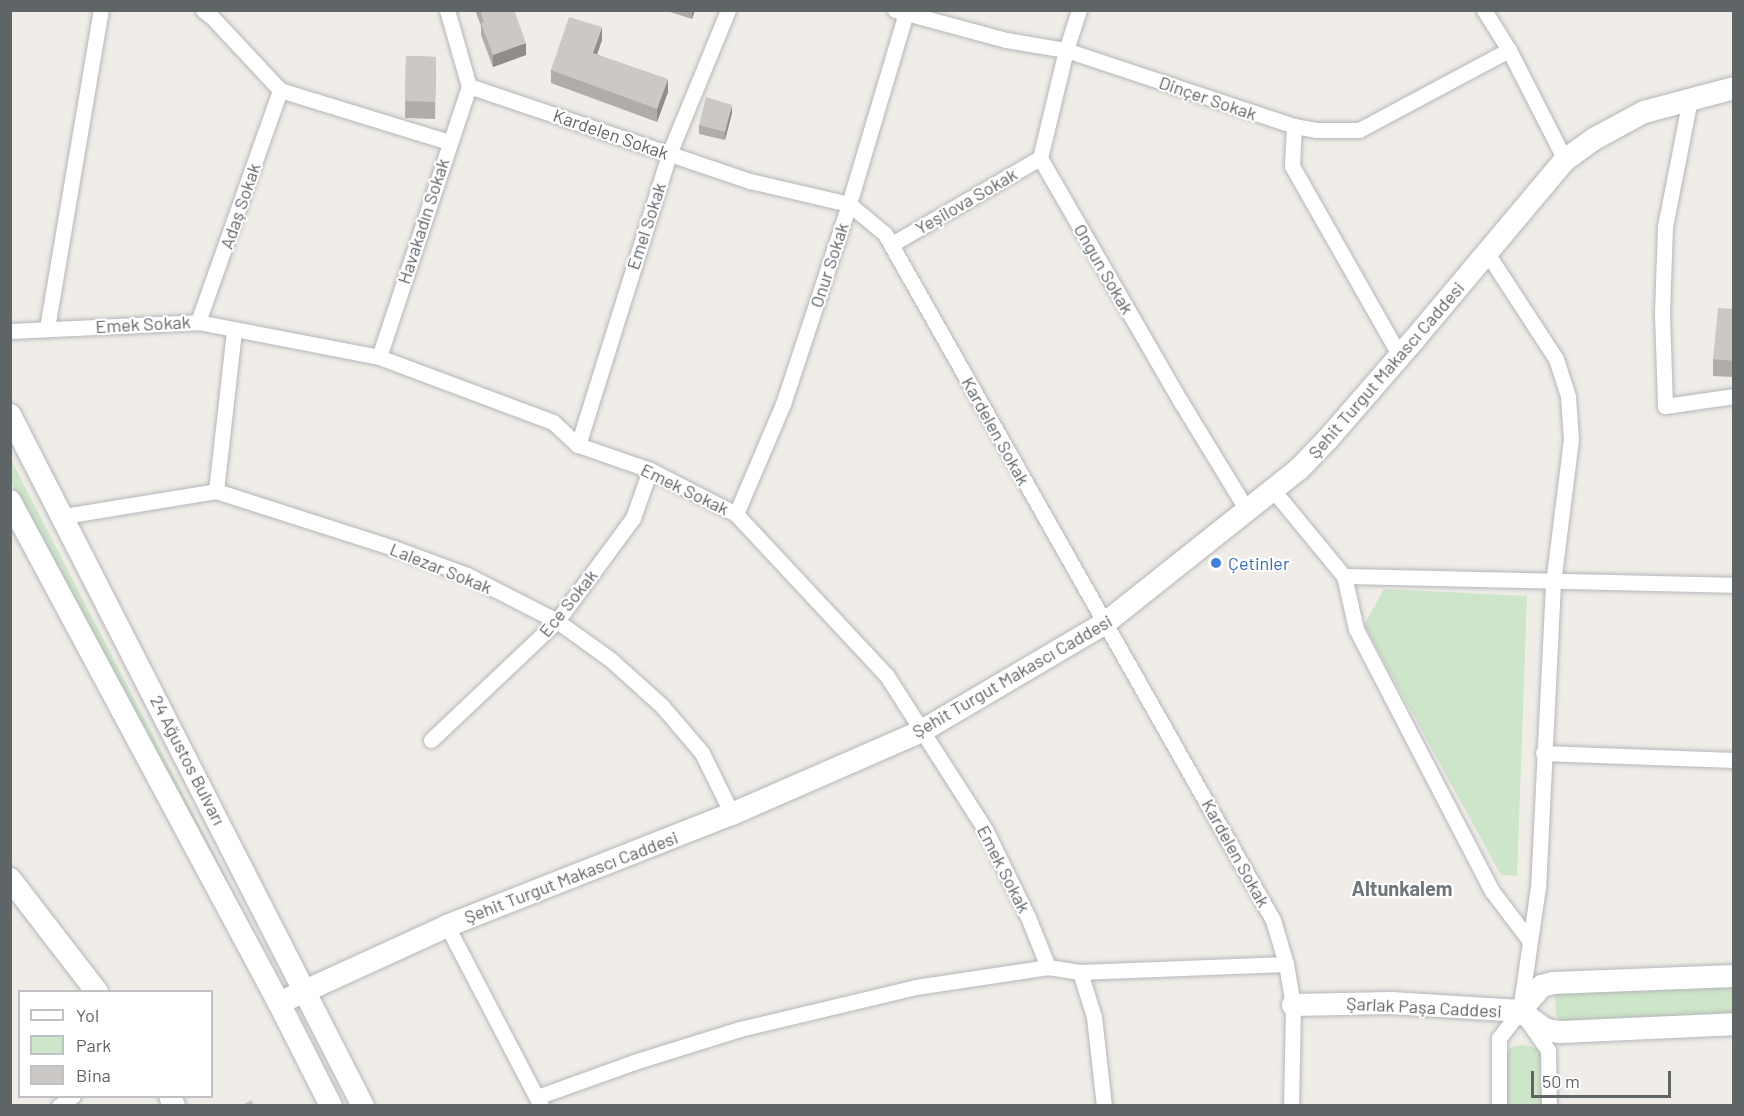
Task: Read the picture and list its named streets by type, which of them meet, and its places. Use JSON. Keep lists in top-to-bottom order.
{
  "streets": {
    "street": [
      "Dinçer Sokak",
      "Kardelen Sokak",
      "Yeşilova Sokak",
      "Adaş Sokak",
      "Havakadın Sokak",
      "Emel Sokak",
      "Onur Sokak",
      "Ongun Sokak",
      "Emek Sokak",
      "Şehit Turgut Makascı Caddesi",
      "Lalezar Sokak",
      "Ece Sokak",
      "24 Ağustos Bulvarı",
      "Şarlak Paşa Caddesi"
    ]
  },
  "crossings": [
    ["Dinçer Sokak", "Onur Sokak"],
    ["Kardelen Sokak", "Yeşilova Sokak"],
    ["Kardelen Sokak", "Havakadın Sokak"],
    ["Kardelen Sokak", "Emel Sokak"],
    ["Kardelen Sokak", "Onur Sokak"],
    ["Kardelen Sokak", "Şehit Turgut Makascı Caddesi"],
    ["Kardelen Sokak", "Şarlak Paşa Caddesi"],
    ["Yeşilova Sokak", "Ongun Sokak"],
    ["Adaş Sokak", "Emek Sokak"],
    ["Havakadın Sokak", "Emek Sokak"],
    ["Emel Sokak", "Emek Sokak"],
    ["Onur Sokak", "Emek Sokak"],
    ["Ongun Sokak", "Şehit Turgut Makascı Caddesi"],
    ["Emek Sokak", "Şehit Turgut Makascı Caddesi"],
    ["Emek Sokak", "Ece Sokak"],
    ["Şehit Turgut Makascı Caddesi", "Lalezar Sokak"],
    ["Şehit Turgut Makascı Caddesi", "24 Ağustos Bulvarı"],
    ["Lalezar Sokak", "Ece Sokak"],
    ["Lalezar Sokak", "24 Ağustos Bulvarı"]
  ],
  "districts": ["Altunkalem"],
  "places": ["Çetinler"],
  "legend": ["Yol", "Park", "Bina"],
  "scale_bar": "50 m"
}
